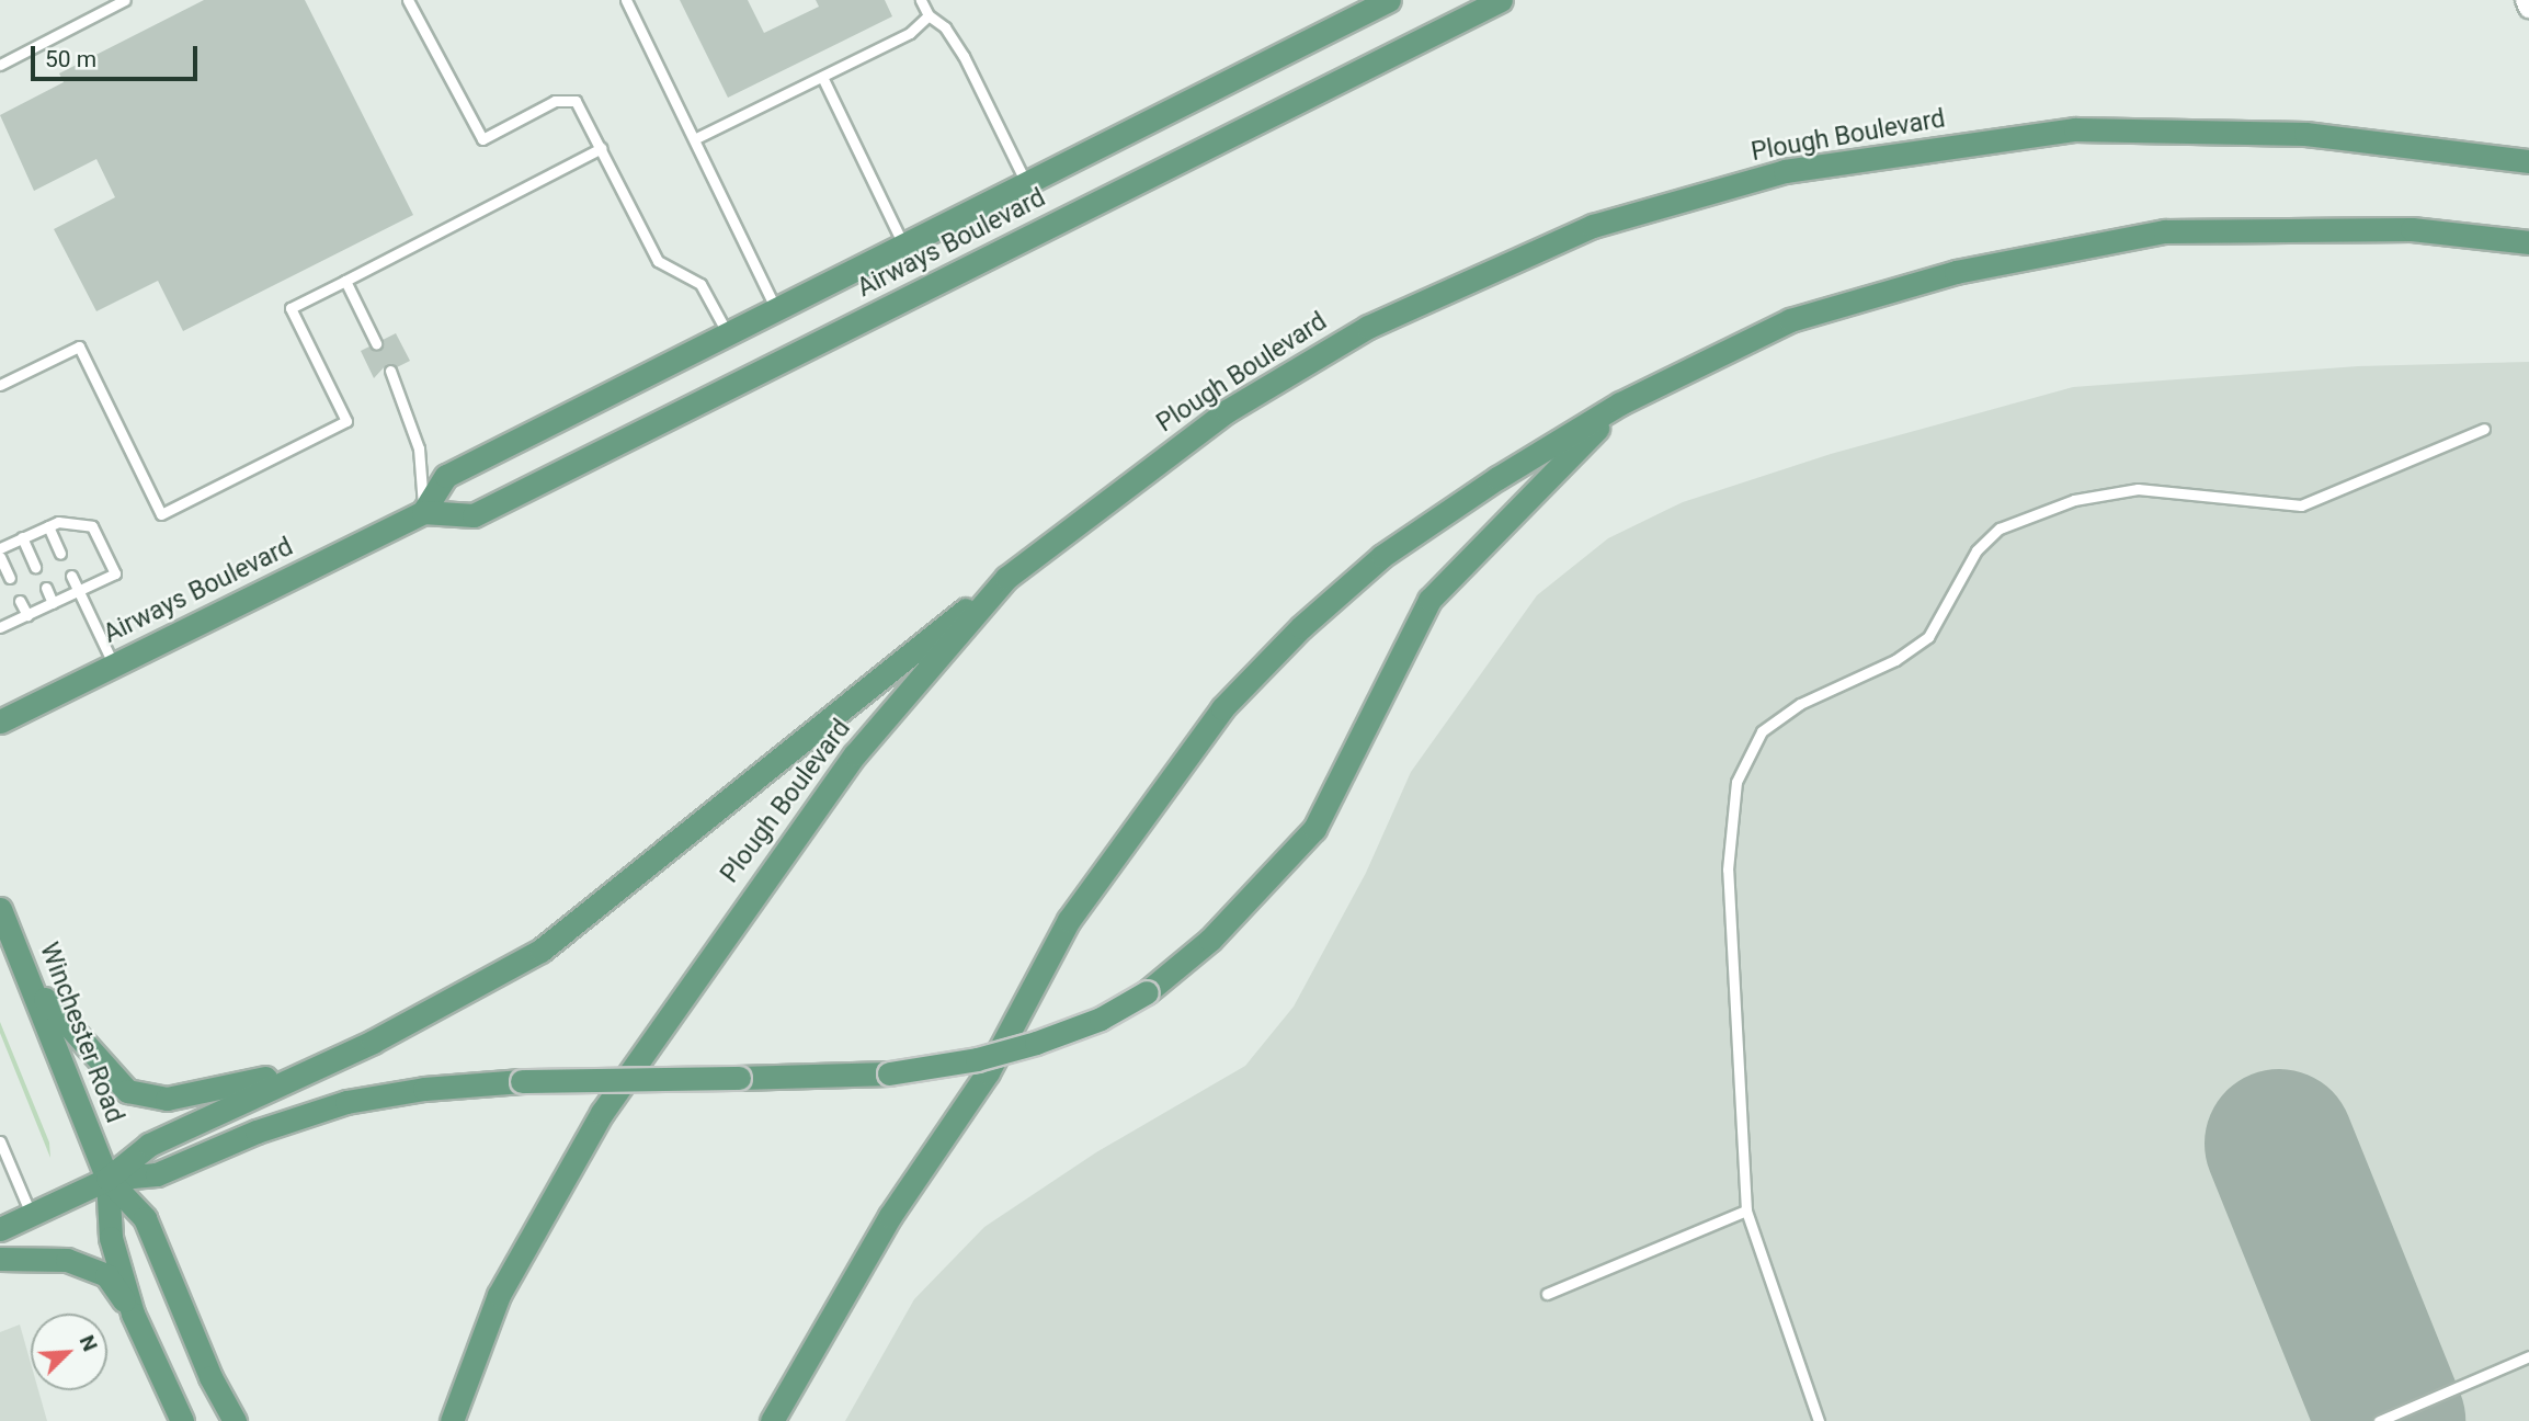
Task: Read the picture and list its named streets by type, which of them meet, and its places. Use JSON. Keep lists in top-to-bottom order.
{
  "streets": {
    "main road": ["Plough Boulevard", "Airways Boulevard", "Winchester Road"]
  },
  "scale_bar": "50 m",
  "north": "top right"
}
